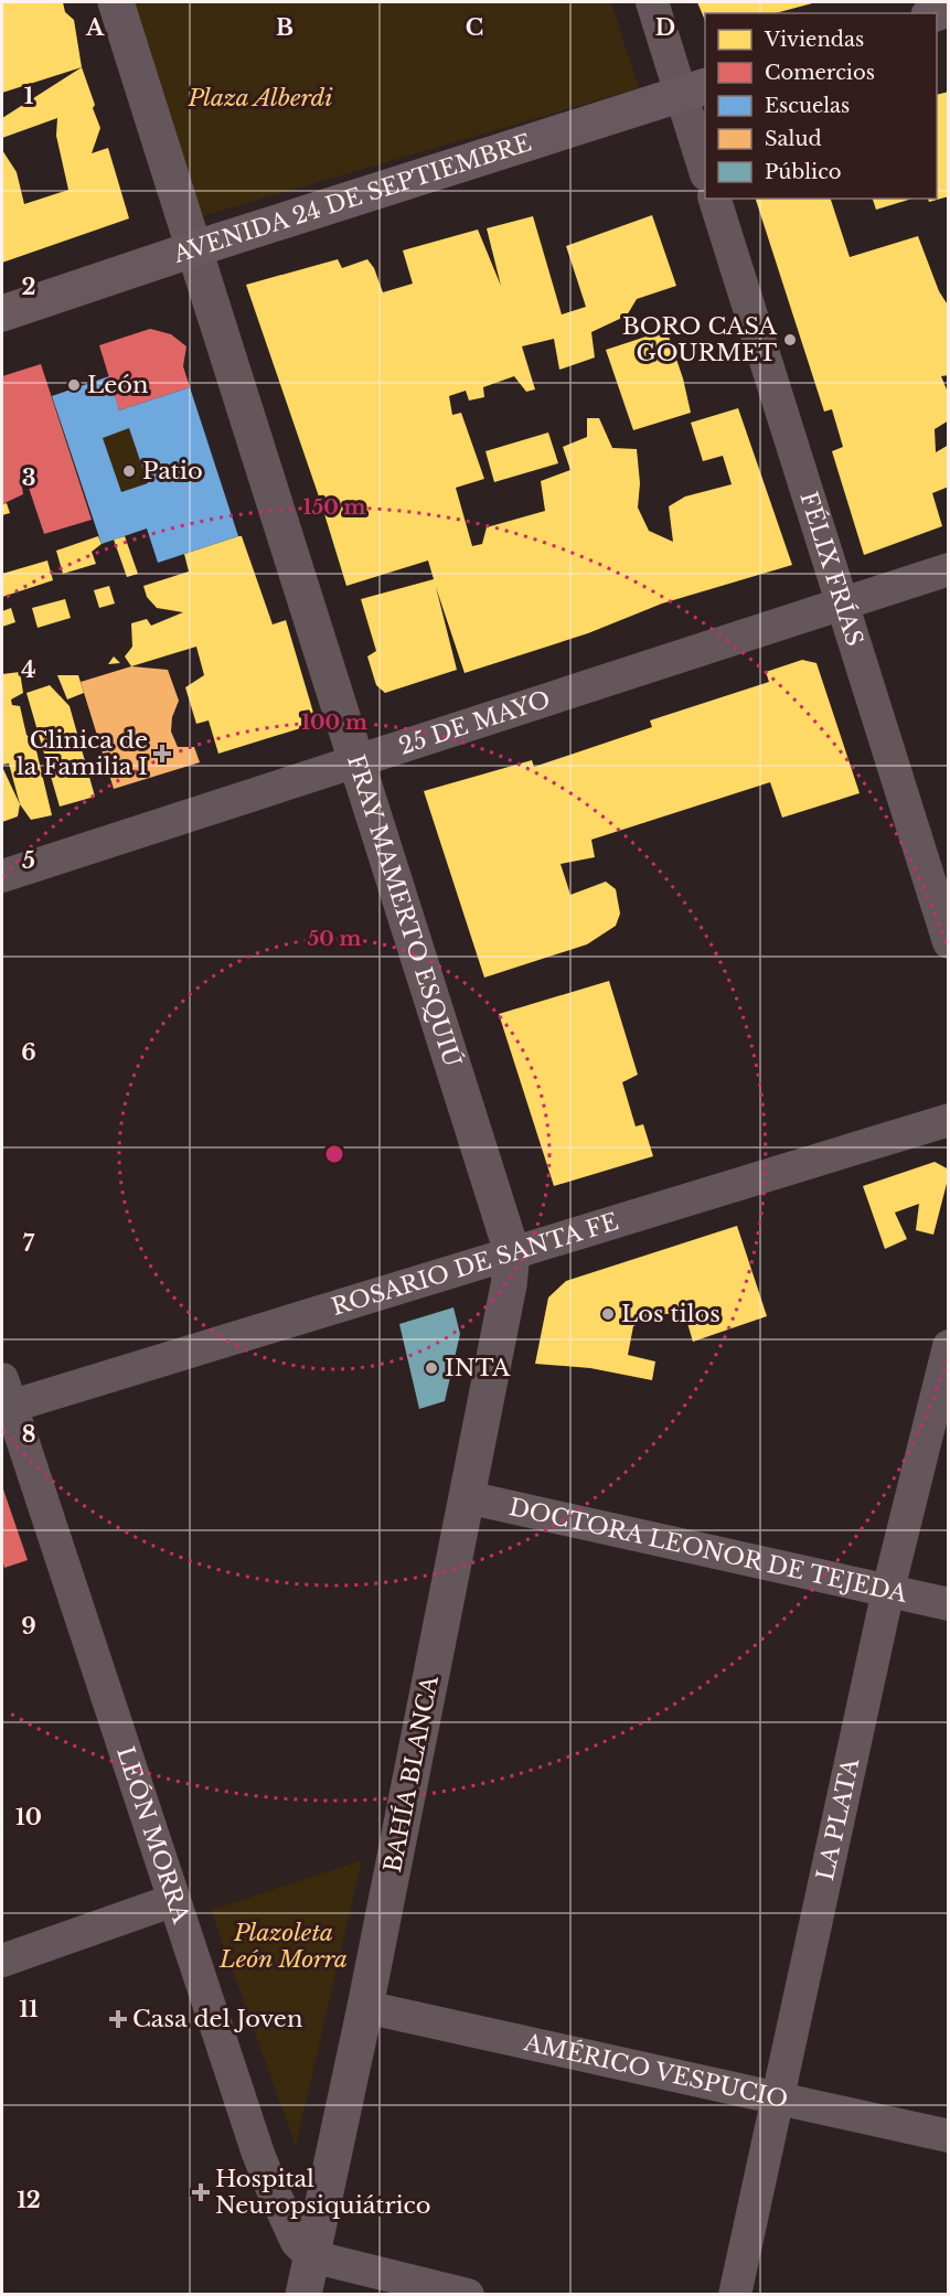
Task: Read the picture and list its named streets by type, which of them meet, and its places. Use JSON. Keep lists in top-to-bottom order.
{
  "streets": {
    "main road": ["AVENIDA 24 DE SEPTIEMBRE"],
    "street": [
      "FÉLIX FRÍAS",
      "25 DE MAYO",
      "FRAY MAMERTO ESQUIÚ",
      "ROSARIO DE SANTA FE",
      "DOCTORA LEONOR DE TEJEDA",
      "BAHÍA BLANCA",
      "LA PLATA",
      "LEÓN MORRA",
      "AMÉRICO VESPUCIO"
    ]
  },
  "crossings": [
    ["AVENIDA 24 DE SEPTIEMBRE", "FRAY MAMERTO ESQUIÚ"],
    ["FÉLIX FRÍAS", "25 DE MAYO"],
    ["25 DE MAYO", "FRAY MAMERTO ESQUIÚ"],
    ["FRAY MAMERTO ESQUIÚ", "ROSARIO DE SANTA FE"],
    ["FRAY MAMERTO ESQUIÚ", "BAHÍA BLANCA"],
    ["ROSARIO DE SANTA FE", "BAHÍA BLANCA"],
    ["ROSARIO DE SANTA FE", "LEÓN MORRA"],
    ["DOCTORA LEONOR DE TEJEDA", "BAHÍA BLANCA"],
    ["DOCTORA LEONOR DE TEJEDA", "LA PLATA"],
    ["BAHÍA BLANCA", "LEÓN MORRA"],
    ["BAHÍA BLANCA", "AMÉRICO VESPUCIO"],
    ["LA PLATA", "AMÉRICO VESPUCIO"]
  ],
  "parks": ["Plaza Alberdi", "Plazoleta León Morra"],
  "places": {
    "other": [
      "BORO CASA GOURMET",
      "León",
      "Patio",
      "Los tilos",
      "INTA"
    ],
    "health": ["Clinica de la Familia I", "Casa del Joven", "Hospital Neuropsiquiátrico"]
  },
  "legend": [
    "Viviendas",
    "Comercios",
    "Escuelas",
    "Salud",
    "Público"
  ],
  "grid": {
    "columns": [
      "A",
      "B",
      "C",
      "D"
    ],
    "rows": [
      "1",
      "2",
      "3",
      "4",
      "5",
      "6",
      "7",
      "8",
      "9",
      "10",
      "11",
      "12"
    ]
  },
  "rings": ["150 m", "100 m", "50 m"]
}
